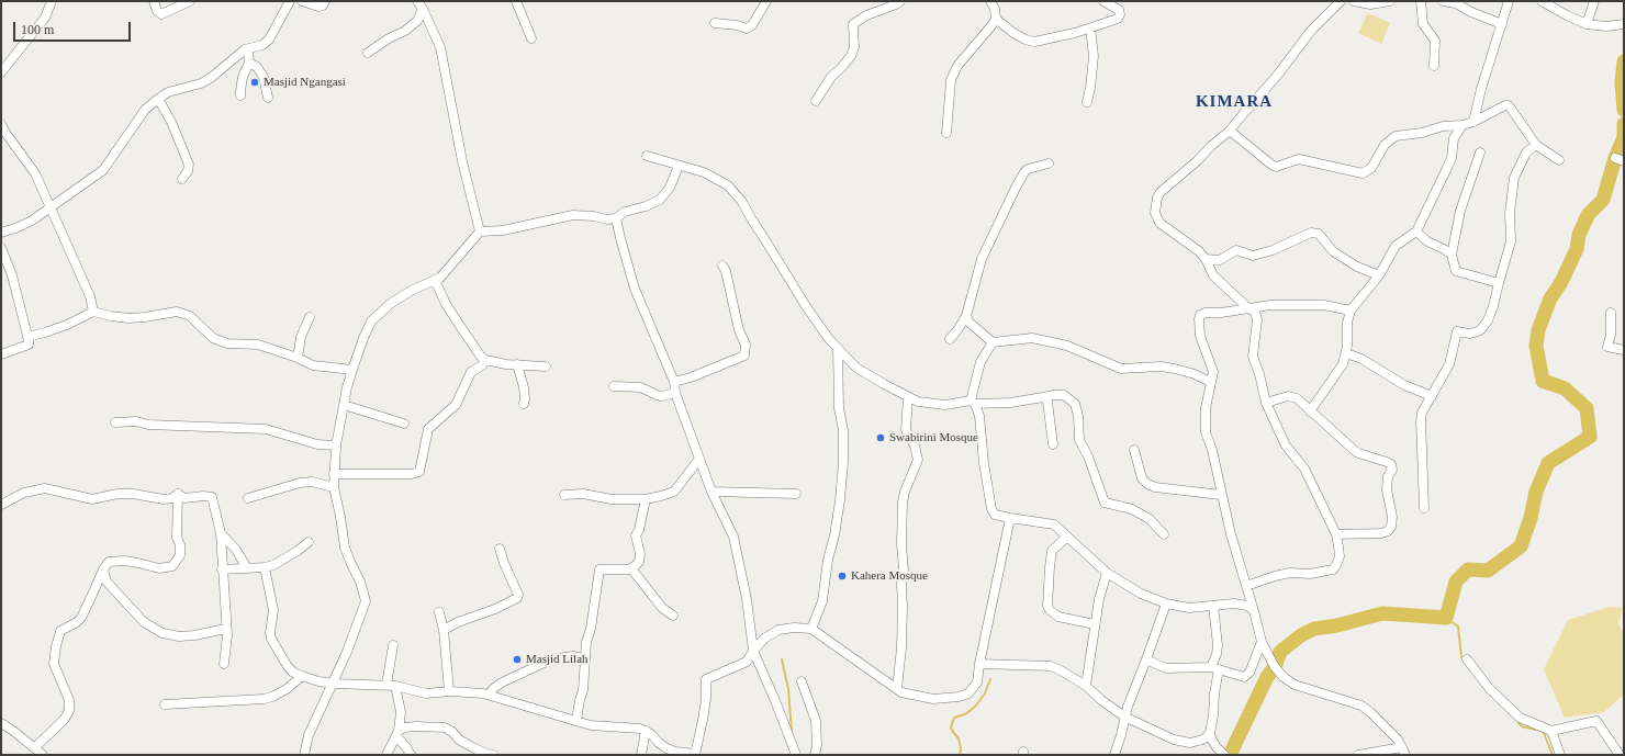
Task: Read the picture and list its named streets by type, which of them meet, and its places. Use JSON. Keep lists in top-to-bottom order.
{
  "districts": ["KIMARA"],
  "places": [
    "Masjid Ngangasi",
    "Swabirini Mosque",
    "Kahera Mosque",
    "Masjid Lilah"
  ],
  "scale_bar": "100 m"
}
